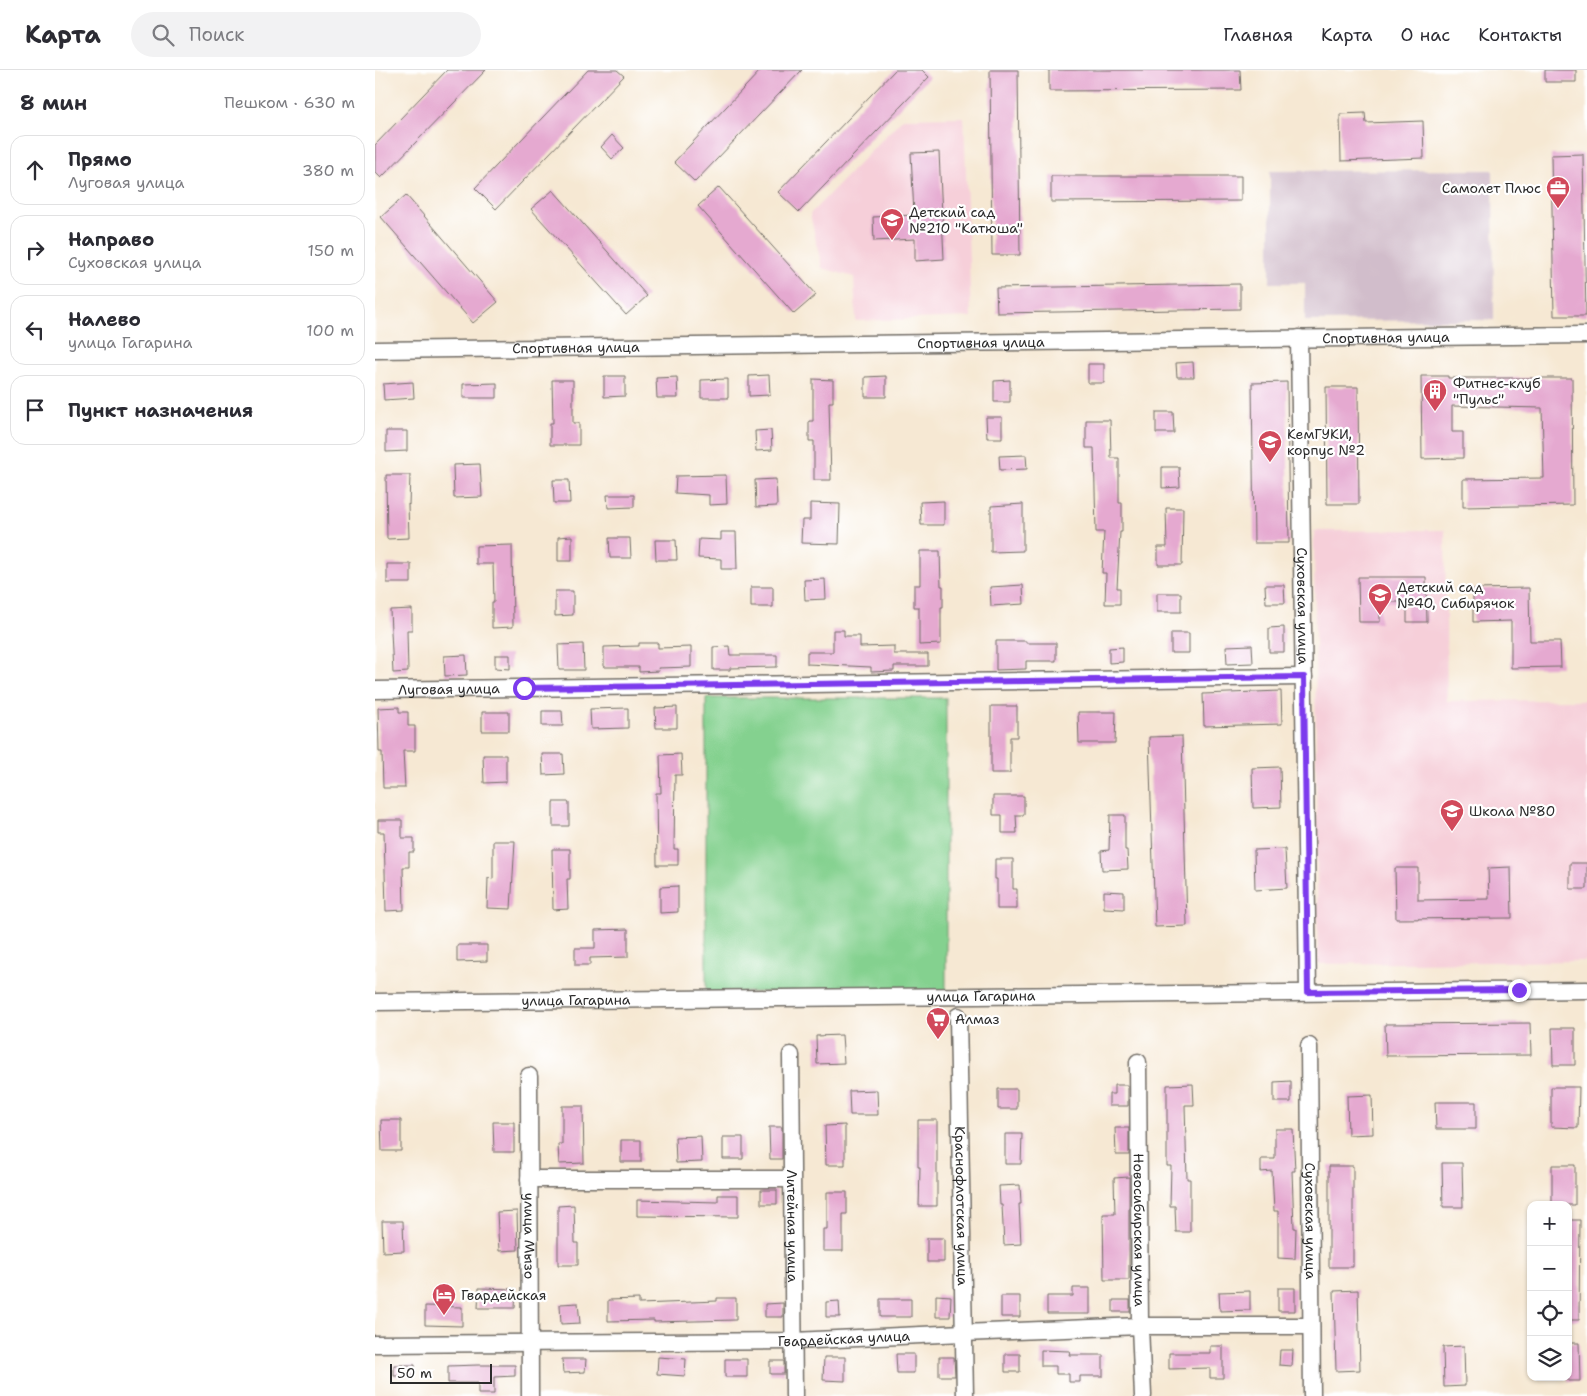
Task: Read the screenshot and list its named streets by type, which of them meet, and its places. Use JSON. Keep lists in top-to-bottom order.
{
  "streets": {
    "street": [
      "Спортивная улица",
      "Суховская улица",
      "Луговая улица",
      "улица Гагарина",
      "Краснофлотская улица",
      "Литейная улица",
      "Новосибирская улица",
      "улица Мызо",
      "Гвардейская улица"
    ]
  },
  "crossings": [
    ["Спортивная улица", "Суховская улица"],
    ["Суховская улица", "Луговая улица"],
    ["Суховская улица", "улица Гагарина"],
    ["Суховская улица", "Гвардейская улица"],
    ["Краснофлотская улица", "Гвардейская улица"],
    ["Литейная улица", "Гвардейская улица"],
    ["Новосибирская улица", "Гвардейская улица"],
    ["улица Мызо", "Гвардейская улица"]
  ],
  "places": {
    "office": ["Самолет Плюс"],
    "school or university": [
      "Детский сад №210 \"Катюша\"",
      "КемГУКИ, корпус №2",
      "Детский сад №40, Сибирячок",
      "Школа №80"
    ],
    "building": ["Фитнес-клуб \"Пульс\""],
    "supermarket": ["Алмаз"],
    "hotel": ["Гвардейская"]
  },
  "scale_bar": "50 m",
  "page": {
    "header": "Карта",
    "search": "Поиск",
    "nav": [
      "Главная",
      "Карта",
      "О нас",
      "Контакты"
    ],
    "heading": ["8 мин", "Пешком · 630 m"],
    "list": [
      ["Прямо", "Луговая улица", "380 m"],
      ["Направо", "Суховская улица", "150 m"],
      ["Налево", "улица Гагарина", "100 m"],
      "Пункт назначения"
    ],
    "map_buttons": ["+", "−"],
    "scale": "50 m"
  }
}
